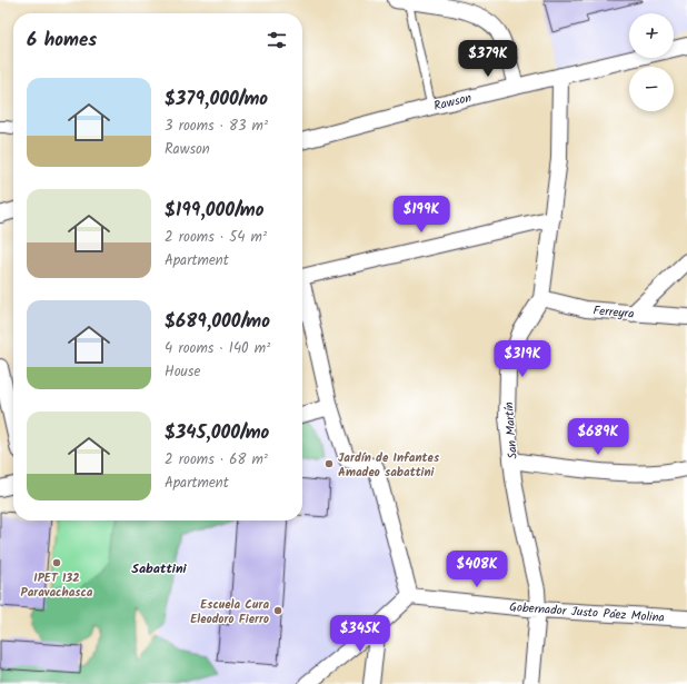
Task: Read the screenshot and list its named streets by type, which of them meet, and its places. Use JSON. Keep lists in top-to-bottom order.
{
  "streets": {
    "street": [
      "Rawson",
      "Ferreyra",
      "San Martín",
      "Gobernador Justo Páez Molina"
    ]
  },
  "crossings": [
    ["Rawson", "San Martín"],
    ["Ferreyra", "San Martín"],
    ["San Martín", "Gobernador Justo Páez Molina"]
  ],
  "districts": ["Sabattini"],
  "places": ["Jardín de Infantes Amadeo sabattini", "IPET 132 Paravachasca", "Escuela Cura Eleodoro Fierro"],
  "page": {
    "map_buttons": ["+", "−"],
    "heading": "6 homes",
    "price": [
      "$379K",
      "$199K",
      "$319K",
      "$689K",
      "$408K",
      "$345K"
    ],
    "list": [
      {
        "name": "$379,000/mo",
        "note": "3 rooms · 83 m² · Rawson"
      },
      {
        "name": "$199,000/mo",
        "note": "2 rooms · 54 m² · Apartment"
      },
      {
        "name": "$689,000/mo",
        "note": "4 rooms · 140 m² · House"
      },
      {
        "name": "$345,000/mo",
        "note": "2 rooms · 68 m² · Apartment"
      }
    ]
  }
}
